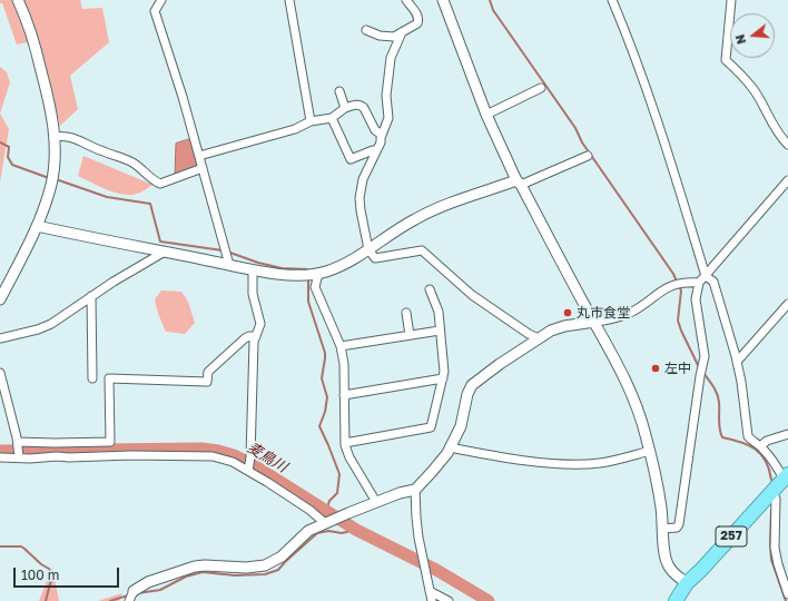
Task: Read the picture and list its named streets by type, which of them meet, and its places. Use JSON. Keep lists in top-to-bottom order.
{
  "streets": {
    "highway": ["257"]
  },
  "water": ["麦鳥川"],
  "places": ["丸市食堂", "左中"],
  "scale_bar": "100 m",
  "north": "left"
}
